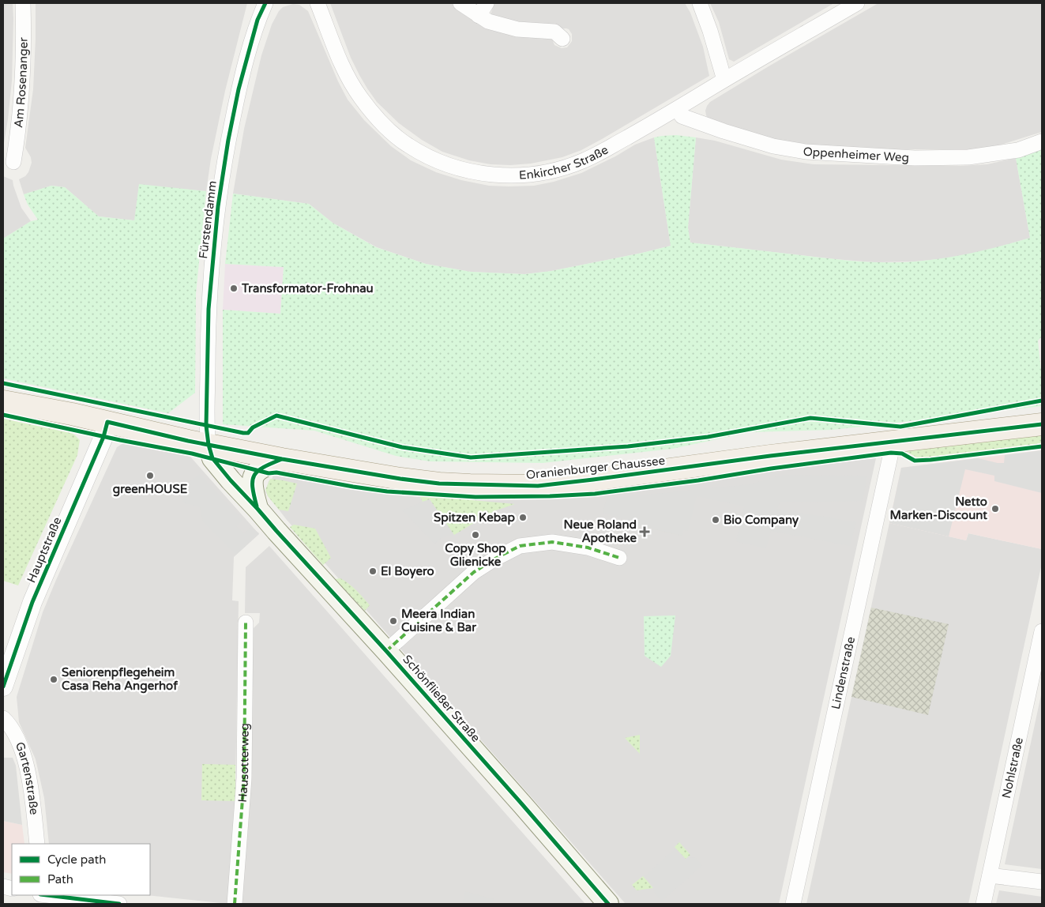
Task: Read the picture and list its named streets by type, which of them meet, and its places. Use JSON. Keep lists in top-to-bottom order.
{
  "streets": {
    "main road": ["Oranienburger Chaussee", "Schönfließer Straße"],
    "street": [
      "Am Rosenanger",
      "Oppenheimer Weg",
      "Enkircher Straße",
      "Fürstendamm",
      "Hauptstraße",
      "Lindenstraße",
      "Hausotterweg",
      "Nohlstraße",
      "Gartenstraße"
    ]
  },
  "crossings": [
    ["Oppenheimer Weg", "Enkircher Straße"],
    ["Fürstendamm", "Oranienburger Chaussee"],
    ["Fürstendamm", "Schönfließer Straße"],
    ["Oranienburger Chaussee", "Hauptstraße"],
    ["Oranienburger Chaussee", "Lindenstraße"],
    ["Oranienburger Chaussee", "Schönfließer Straße"]
  ],
  "places": {
    "other": [
      "Transformator-Frohnau",
      "greenHOUSE",
      "Netto Marken-Discount",
      "Spitzen Kebap",
      "Bio Company",
      "Copy Shop Glienicke",
      "El Boyero",
      "Meera Indian Cuisine & Bar",
      "Seniorenpflegeheim Casa Reha Angerhof"
    ],
    "health": ["Neue Roland Apotheke"]
  },
  "legend": ["Cycle path", "Path"]
}
